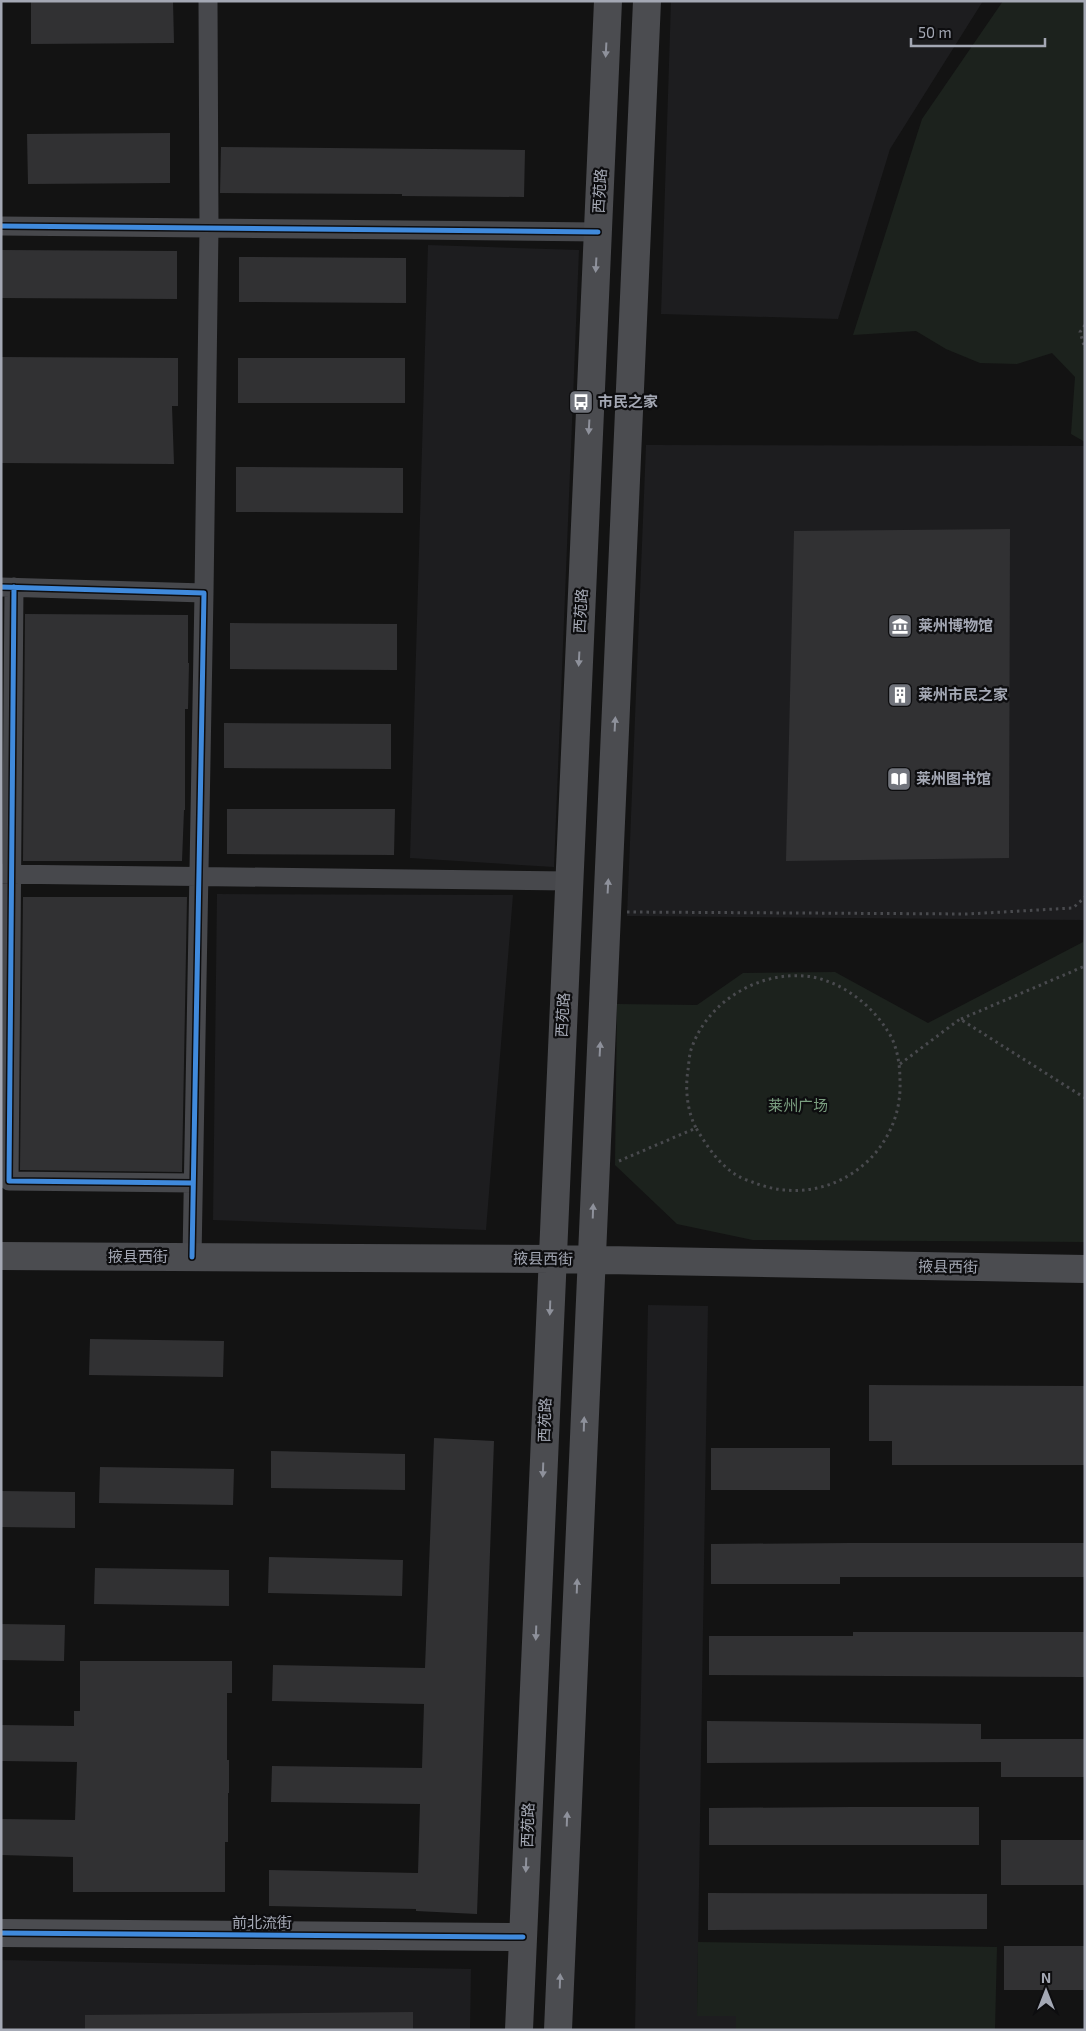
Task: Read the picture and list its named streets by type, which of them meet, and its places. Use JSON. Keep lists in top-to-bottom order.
{
  "streets": {
    "main road": ["西苑路", "掖县西街", "前北流街"]
  },
  "crossings": [
    ["西苑路", "掖县西街"],
    ["西苑路", "前北流街"]
  ],
  "parks": ["莱州广场"],
  "places": {
    "bus stop": ["市民之家"],
    "museum": ["莱州博物馆"],
    "building": ["莱州市民之家"],
    "library": ["莱州图书馆"]
  },
  "scale_bar": "50 m",
  "north": "top"
}
